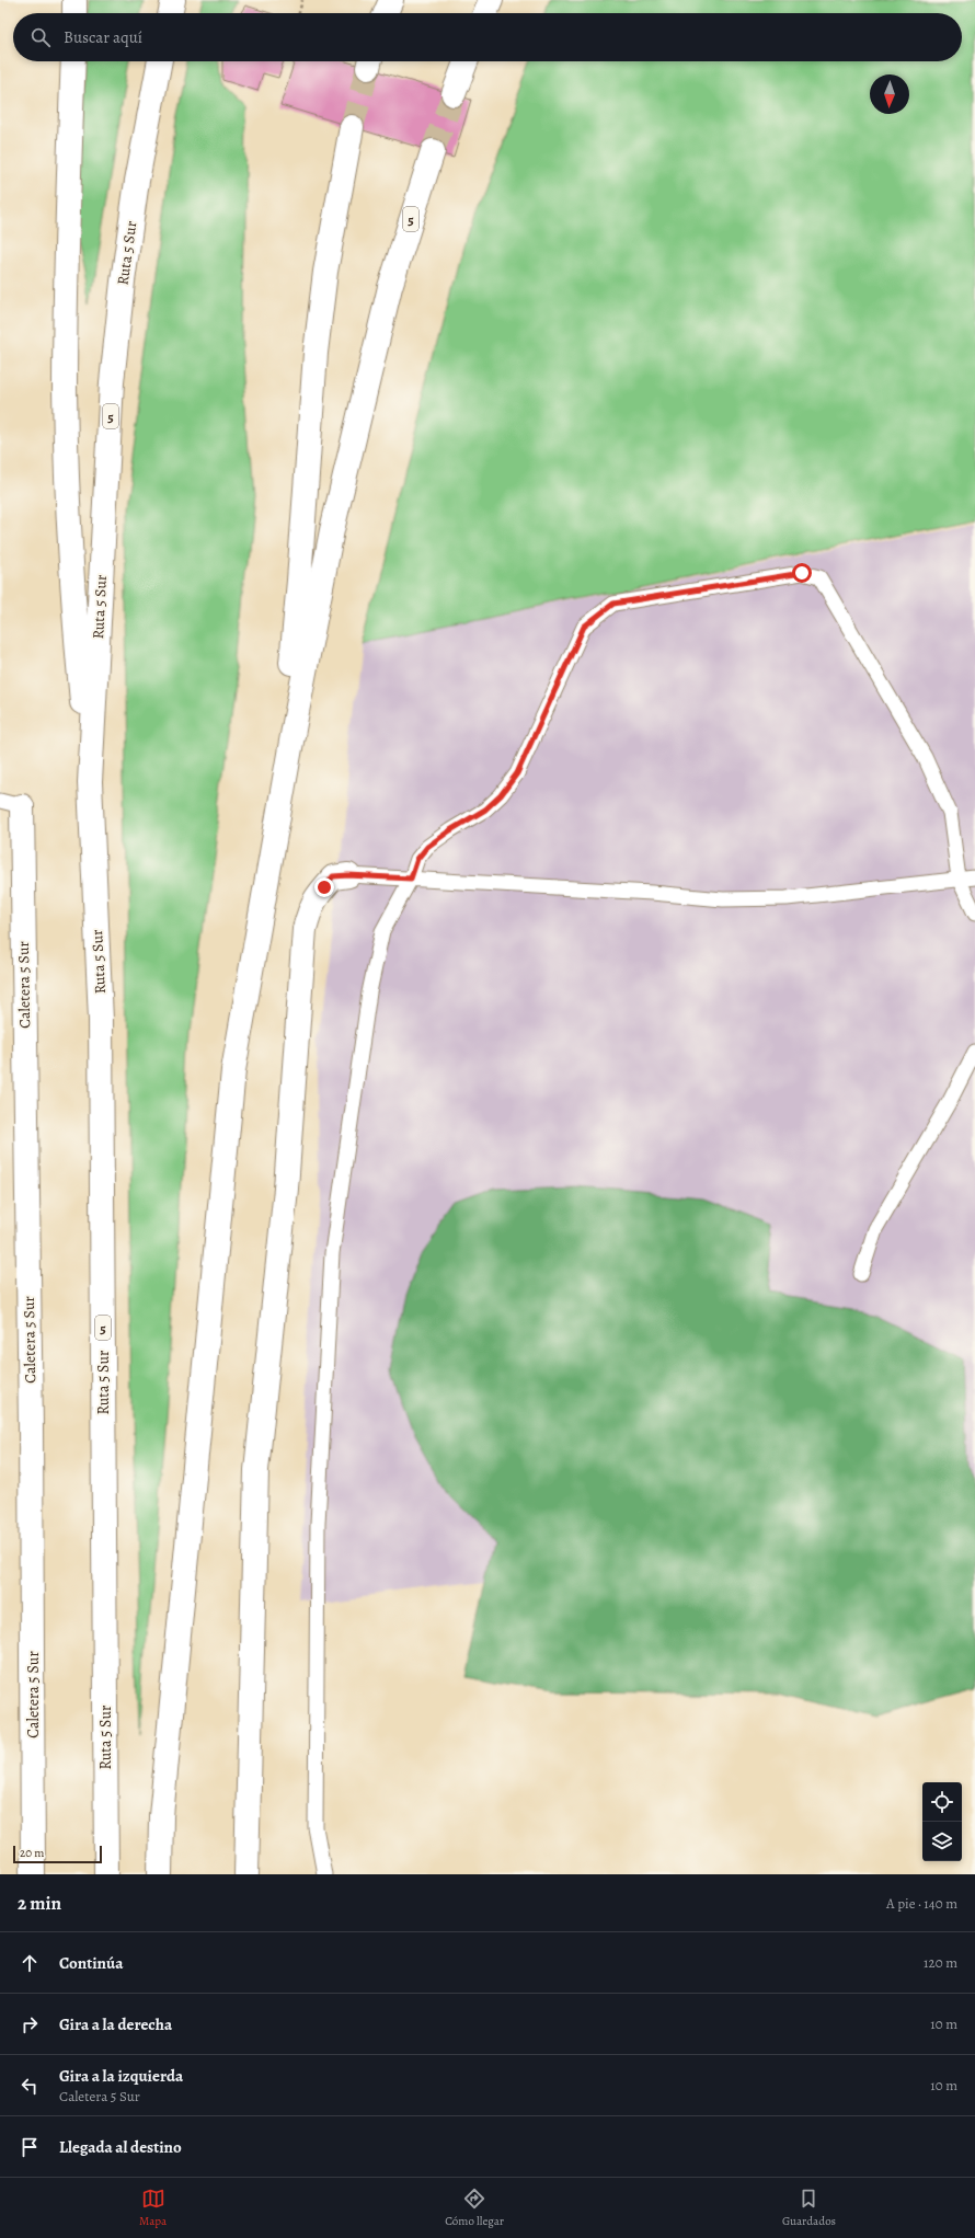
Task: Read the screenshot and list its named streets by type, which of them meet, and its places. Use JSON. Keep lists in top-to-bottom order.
{
  "streets": {
    "main road": ["5", "Ruta 5 Sur", "Caletera 5 Sur"]
  },
  "scale_bar": "20 m",
  "north": "bottom",
  "page": {
    "search": "Buscar aquí",
    "scale": "20 m",
    "heading": ["2 min", "A pie · 140 m"],
    "list": [
      ["Continúa", "120 m"],
      ["Gira a la derecha", "10 m"],
      ["Gira a la izquierda", "Caletera 5 Sur", "10 m"],
      "Llegada al destino"
    ],
    "nav": ["Mapa", "Cómo llegar", "Guardados"]
  }
}
